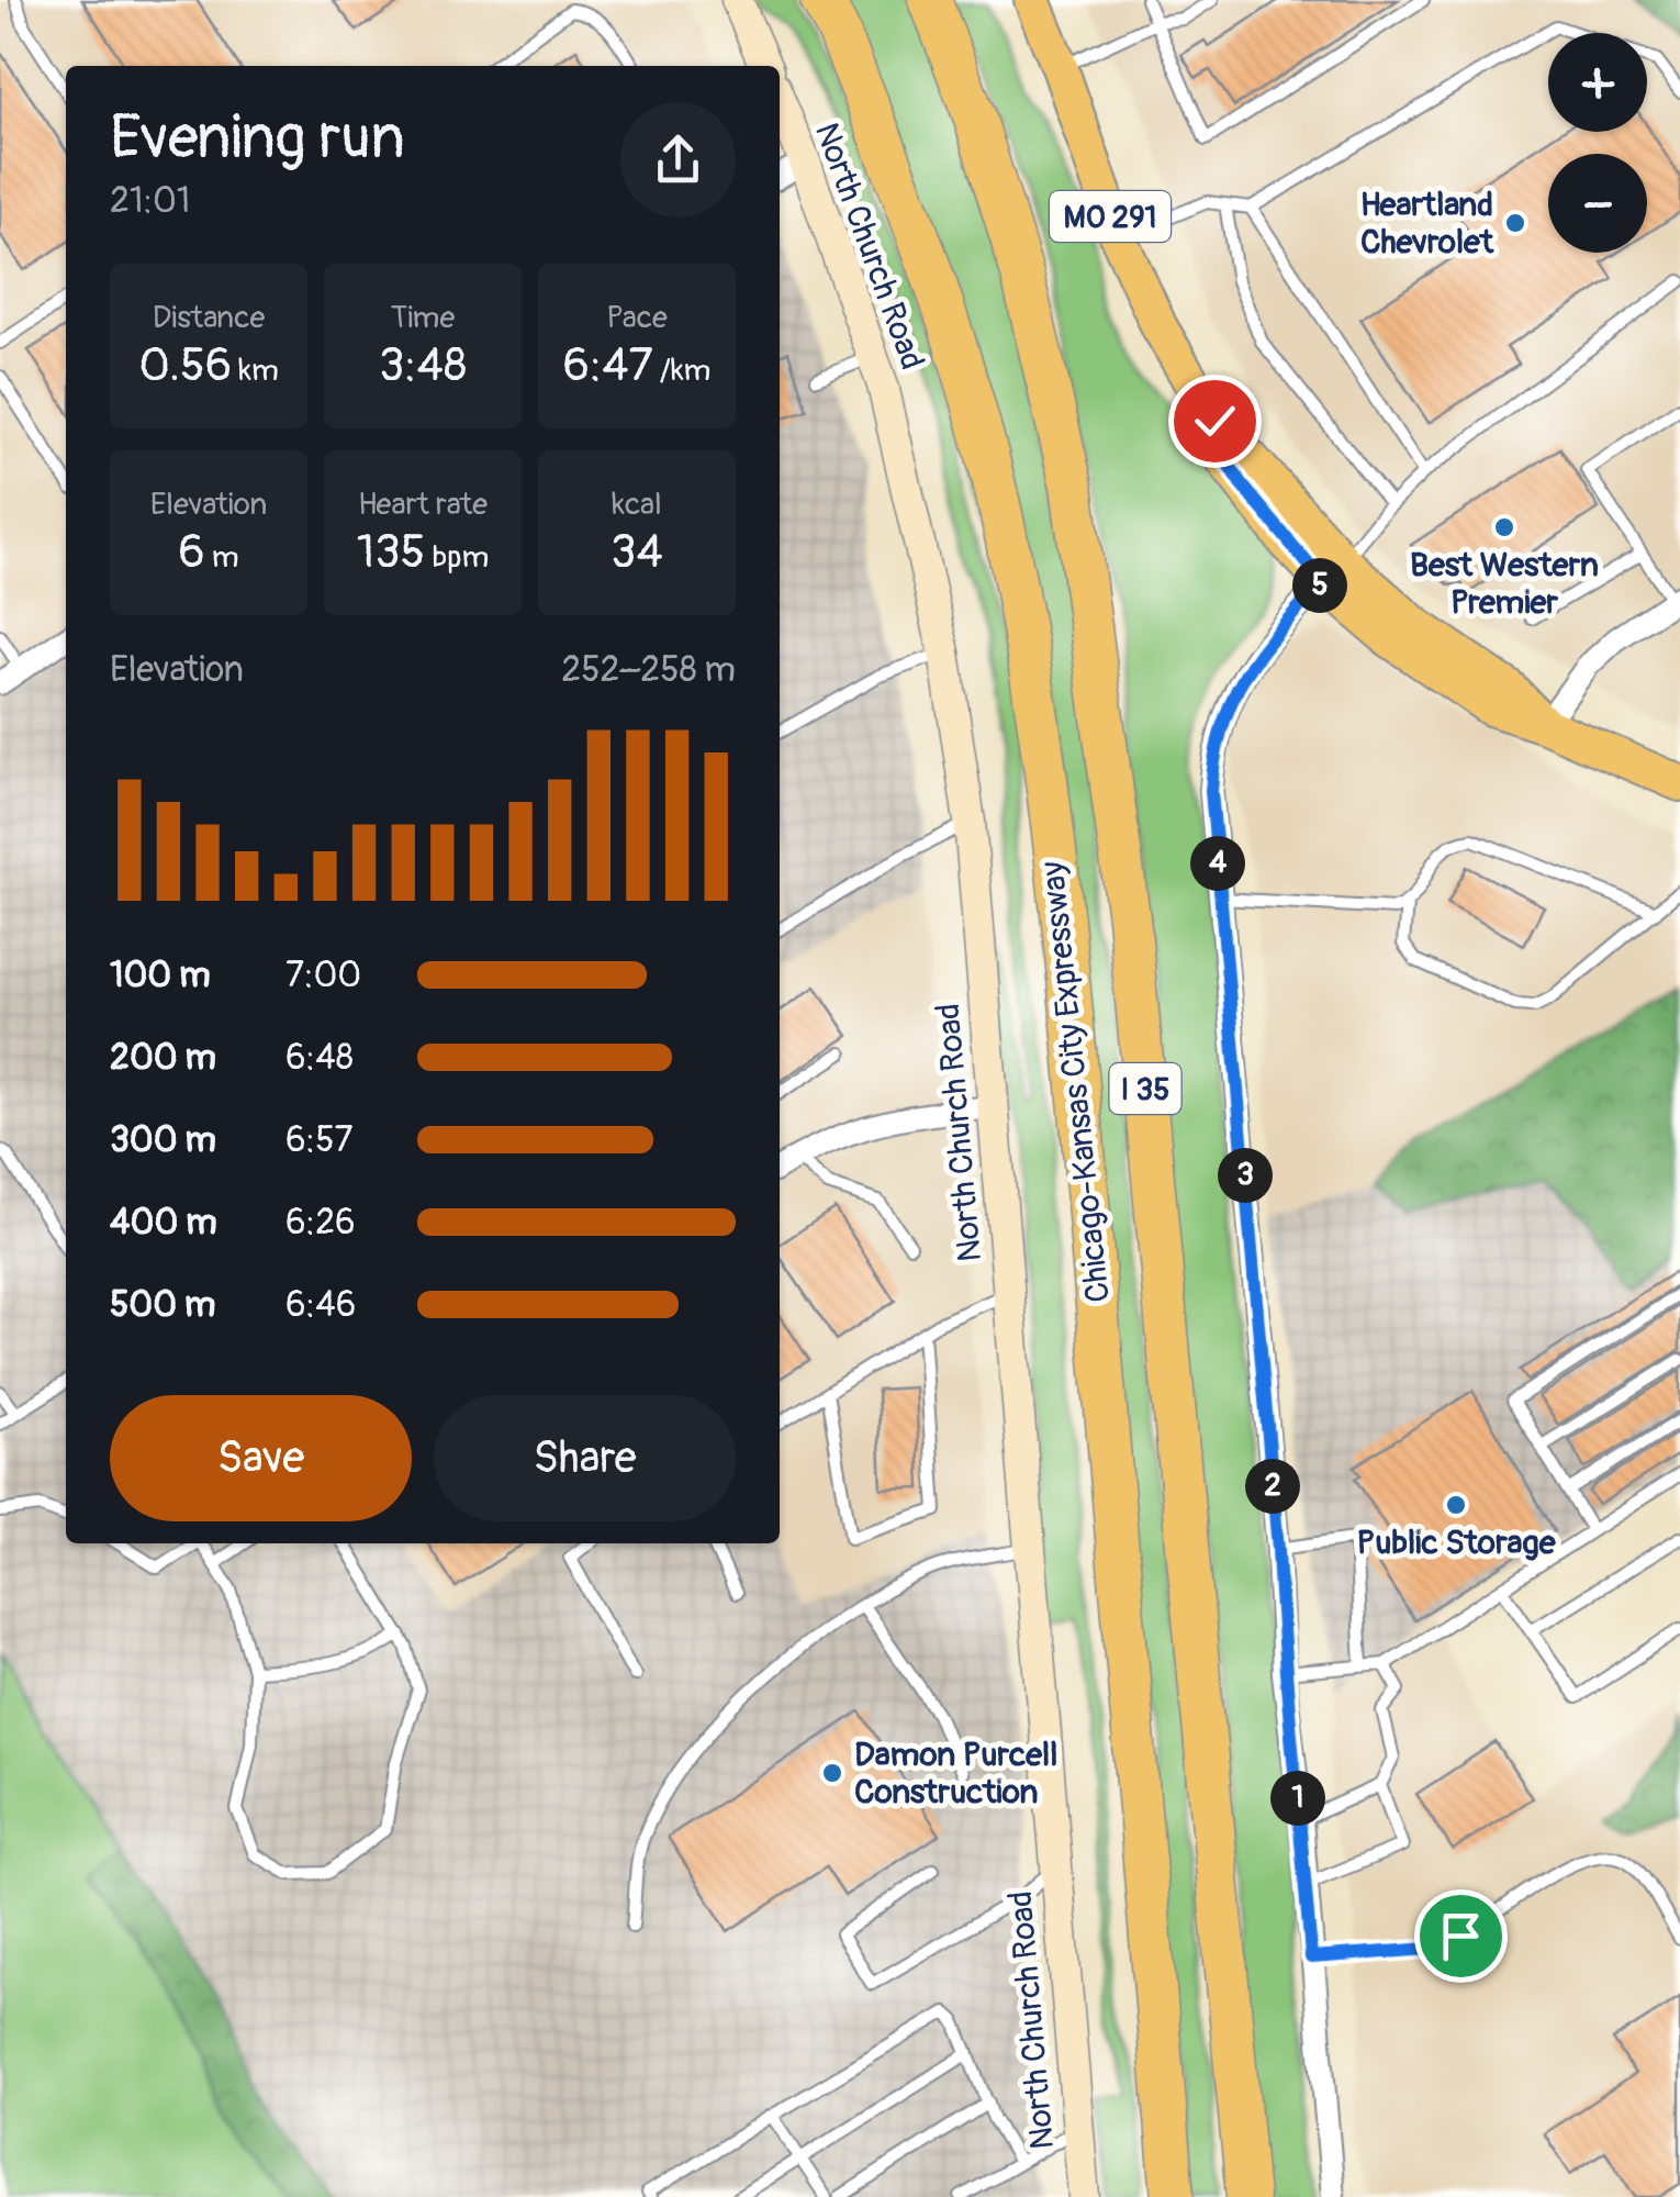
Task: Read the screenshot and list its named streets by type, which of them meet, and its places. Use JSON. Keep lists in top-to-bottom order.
{
  "streets": {
    "highway": ["Chicago-Kansas City Expressway", "I 35"],
    "main road": ["MO 291", "North Church Road"]
  },
  "places": [
    "Heartland Chevrolet",
    "Best Western Premier",
    "Public Storage",
    "Damon Purcell Construction"
  ],
  "page": {
    "map_buttons": ["+", "−"],
    "heading": ["Evening run", "21:01"],
    "stats": [
      ["Distance", "0.56 km"],
      ["Time", "3:48"],
      ["Pace", "6:47 /km"],
      ["Elevation", "6 m"],
      ["Heart rate", "135 bpm"],
      ["kcal", "34"]
    ],
    "pins": [
      "5",
      "4",
      "3",
      "2",
      "1"
    ],
    "chart": ["Elevation", "252–258 m"],
    "list": [
      {
        "name": "100 m",
        "note": "7:00"
      },
      {
        "name": "200 m",
        "note": "6:48"
      },
      {
        "name": "300 m",
        "note": "6:57"
      },
      {
        "name": "400 m",
        "note": "6:26"
      },
      {
        "name": "500 m",
        "note": "6:46"
      }
    ],
    "buttons": ["Save", "Share"]
  }
}
